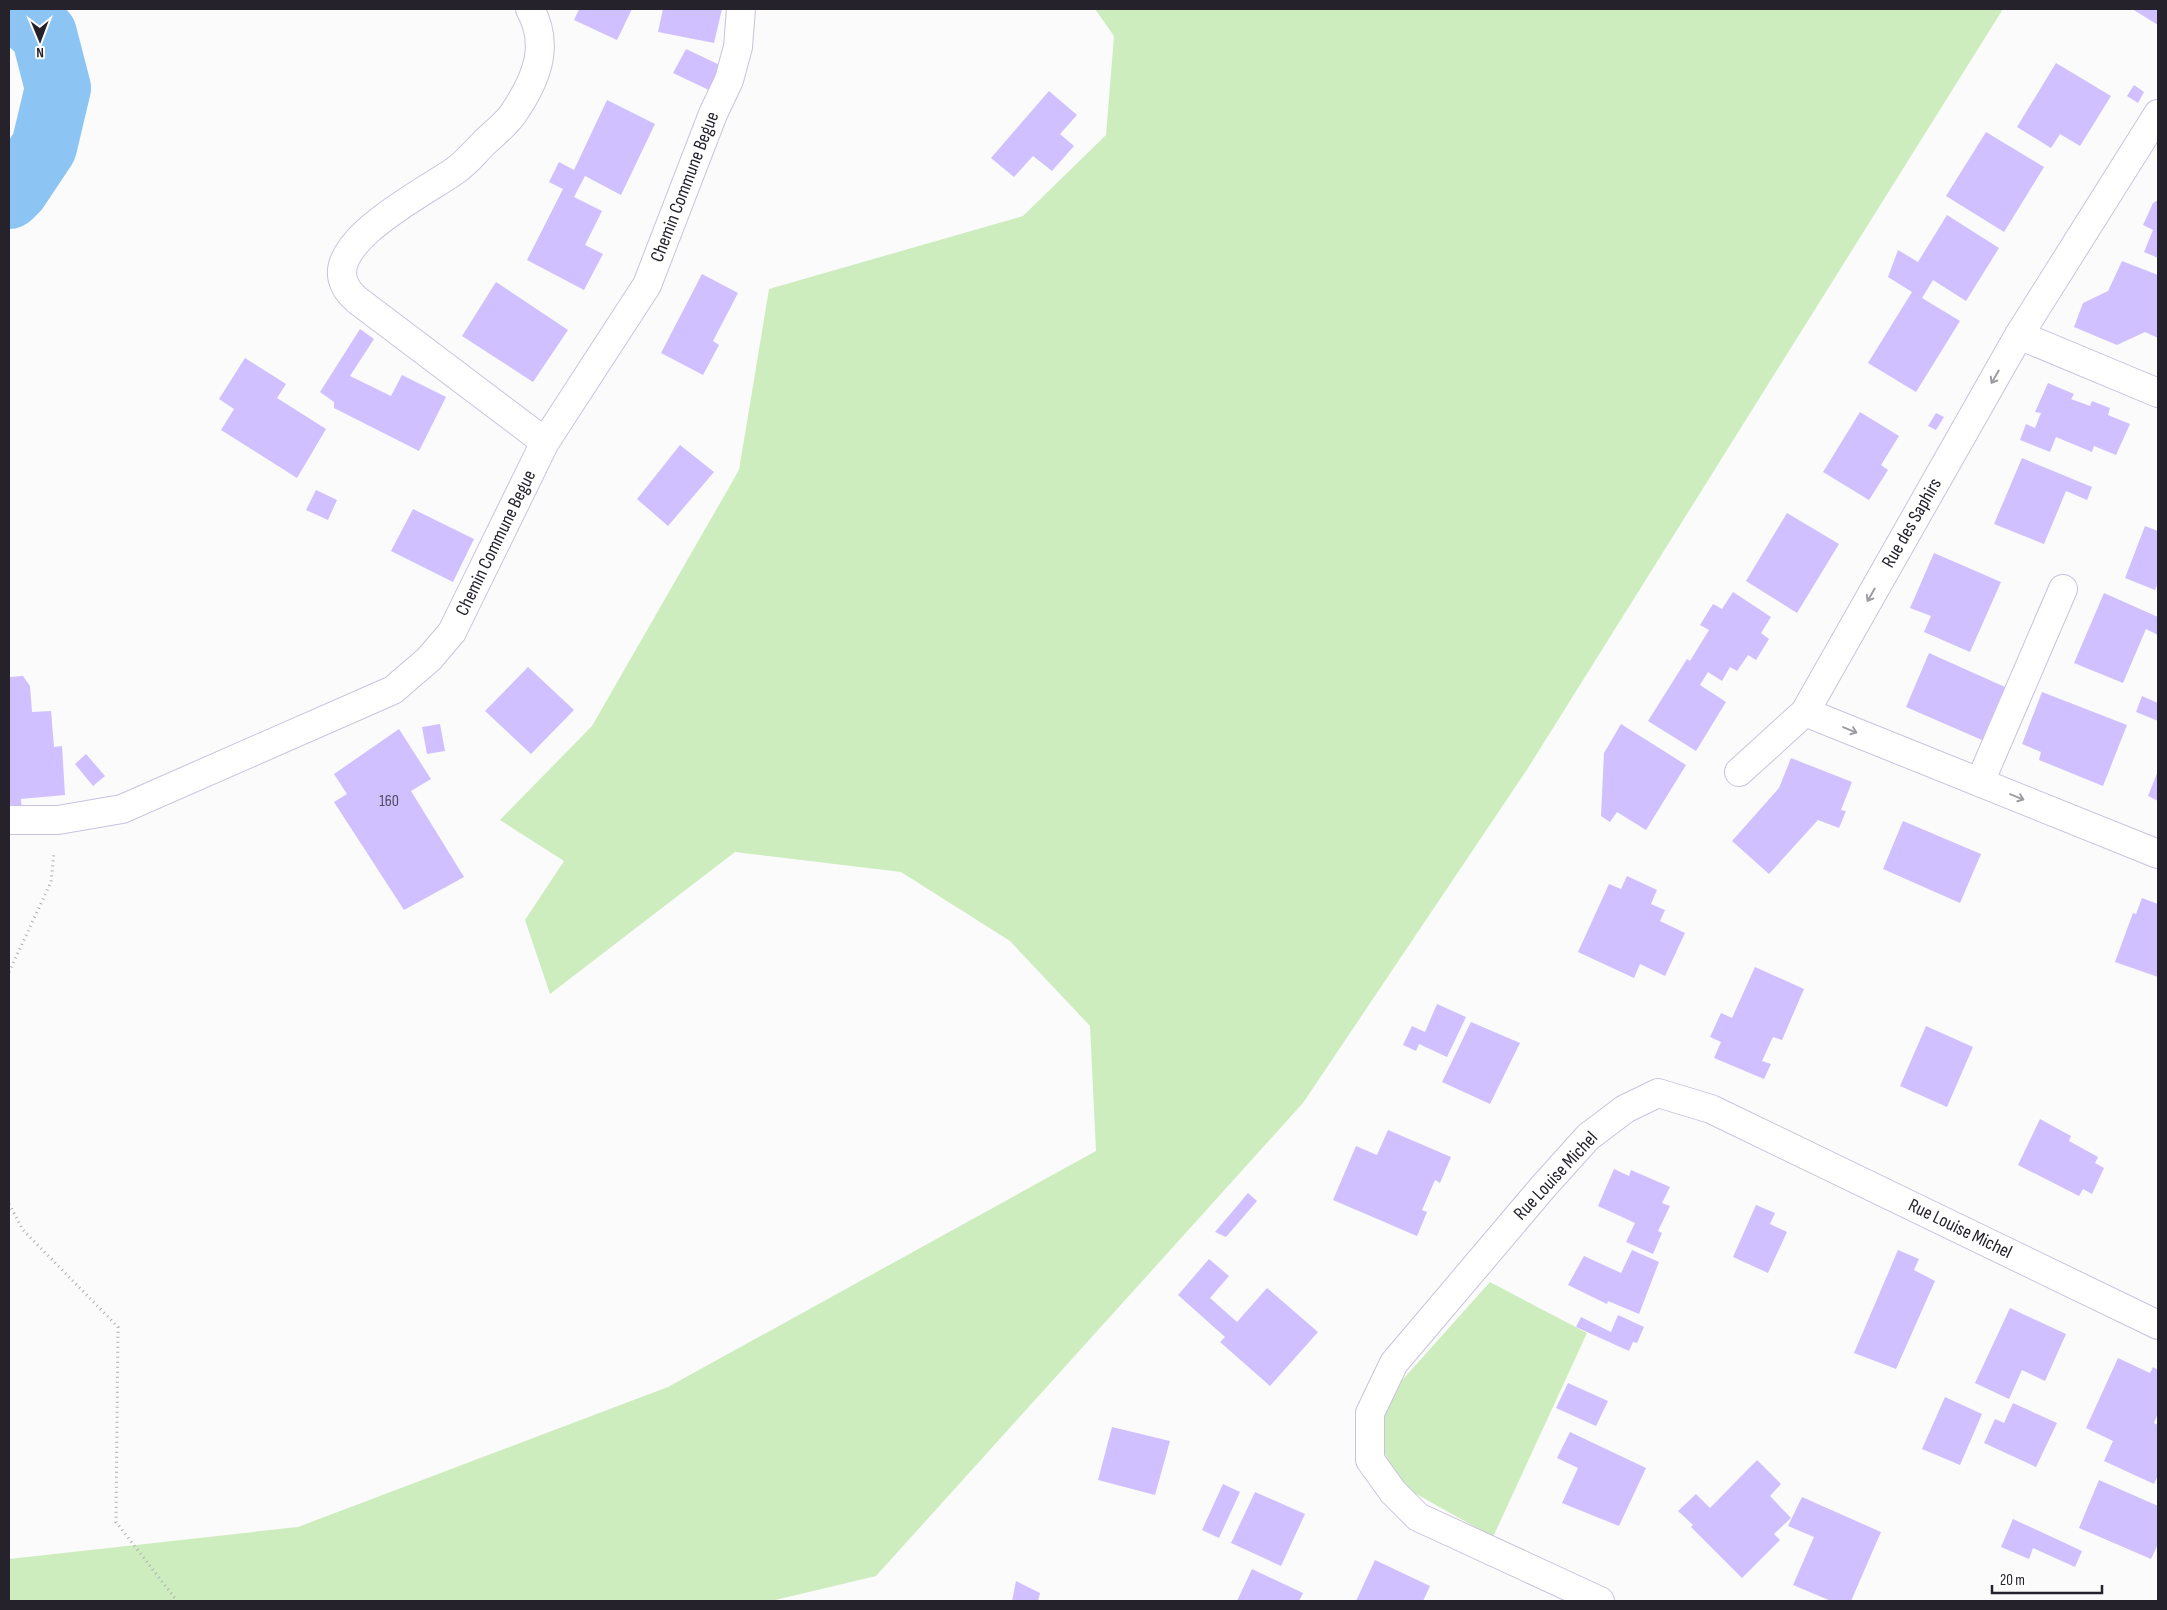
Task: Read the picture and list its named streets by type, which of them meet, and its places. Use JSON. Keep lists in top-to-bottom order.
{
  "streets": {
    "street": ["Chemin Commune Begue", "Rue des Saphirs", "Rue Louise Michel"]
  },
  "house_numbers": ["160"],
  "scale_bar": "20 m",
  "north": "bottom"
}
